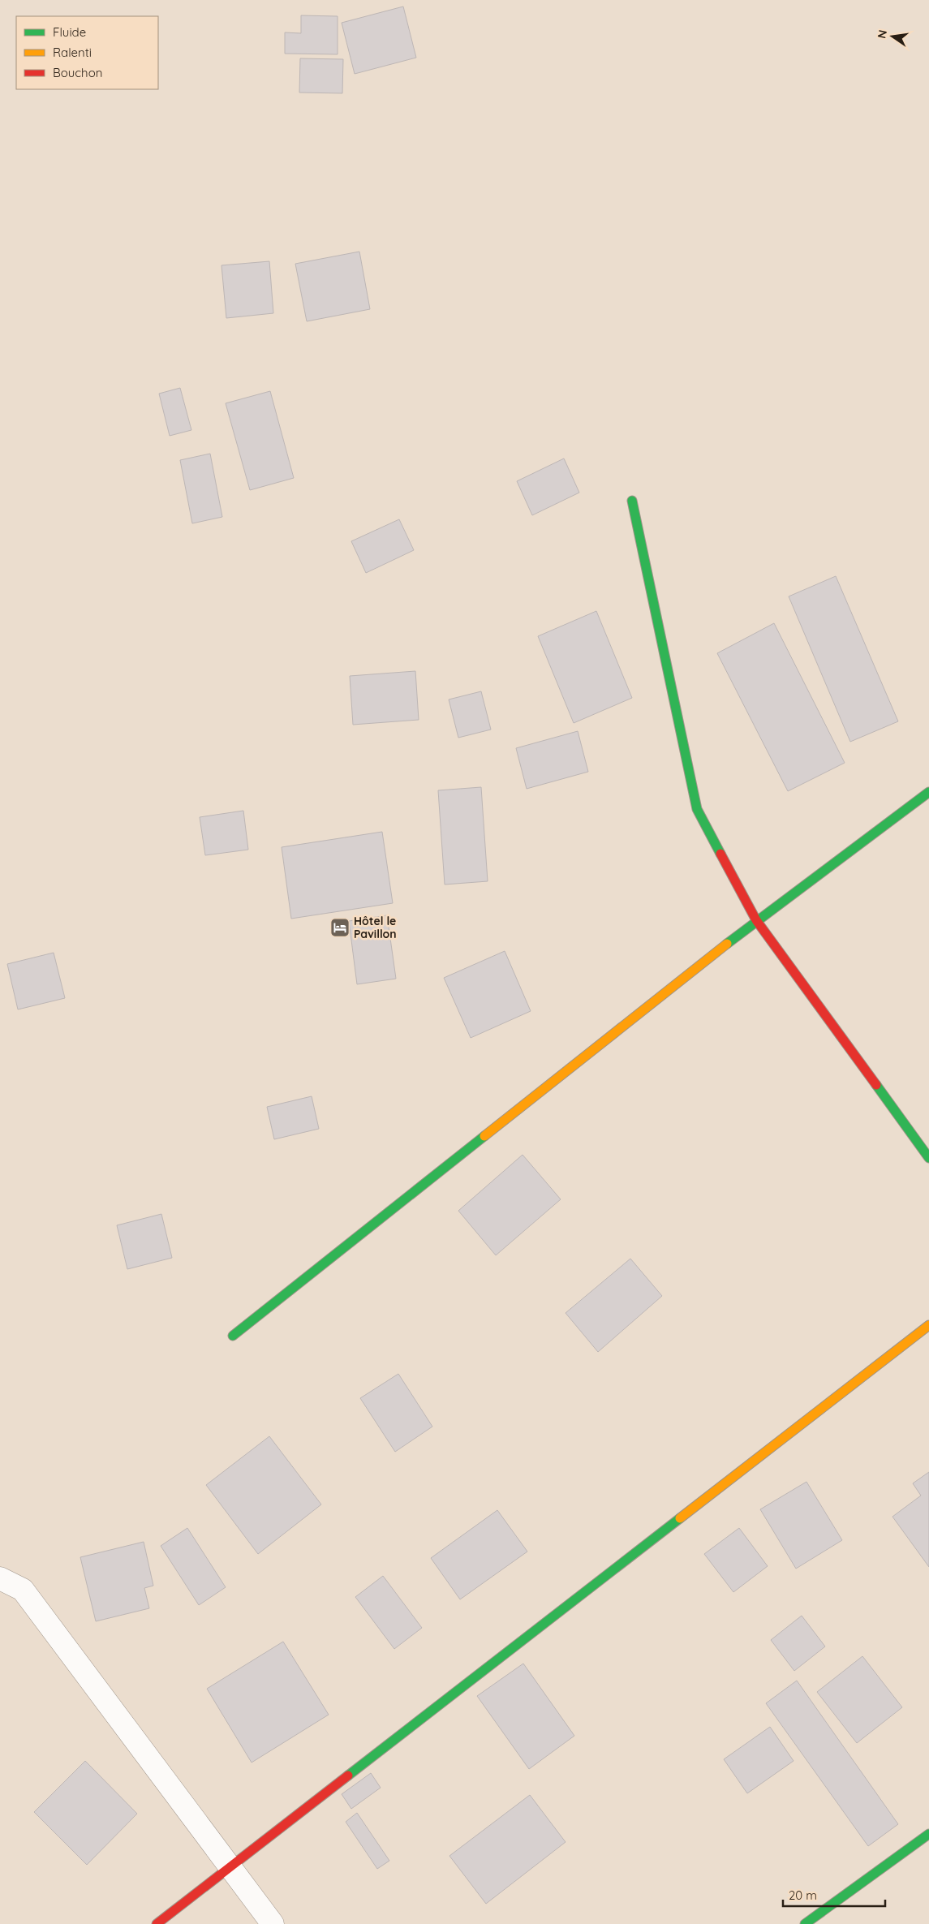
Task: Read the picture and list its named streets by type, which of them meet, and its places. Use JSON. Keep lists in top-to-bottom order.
{
  "places": {
    "hotel": ["Hôtel le Pavillon"]
  },
  "legend": ["Fluide", "Ralenti", "Bouchon"],
  "scale_bar": "20 m",
  "north": "left"
}
